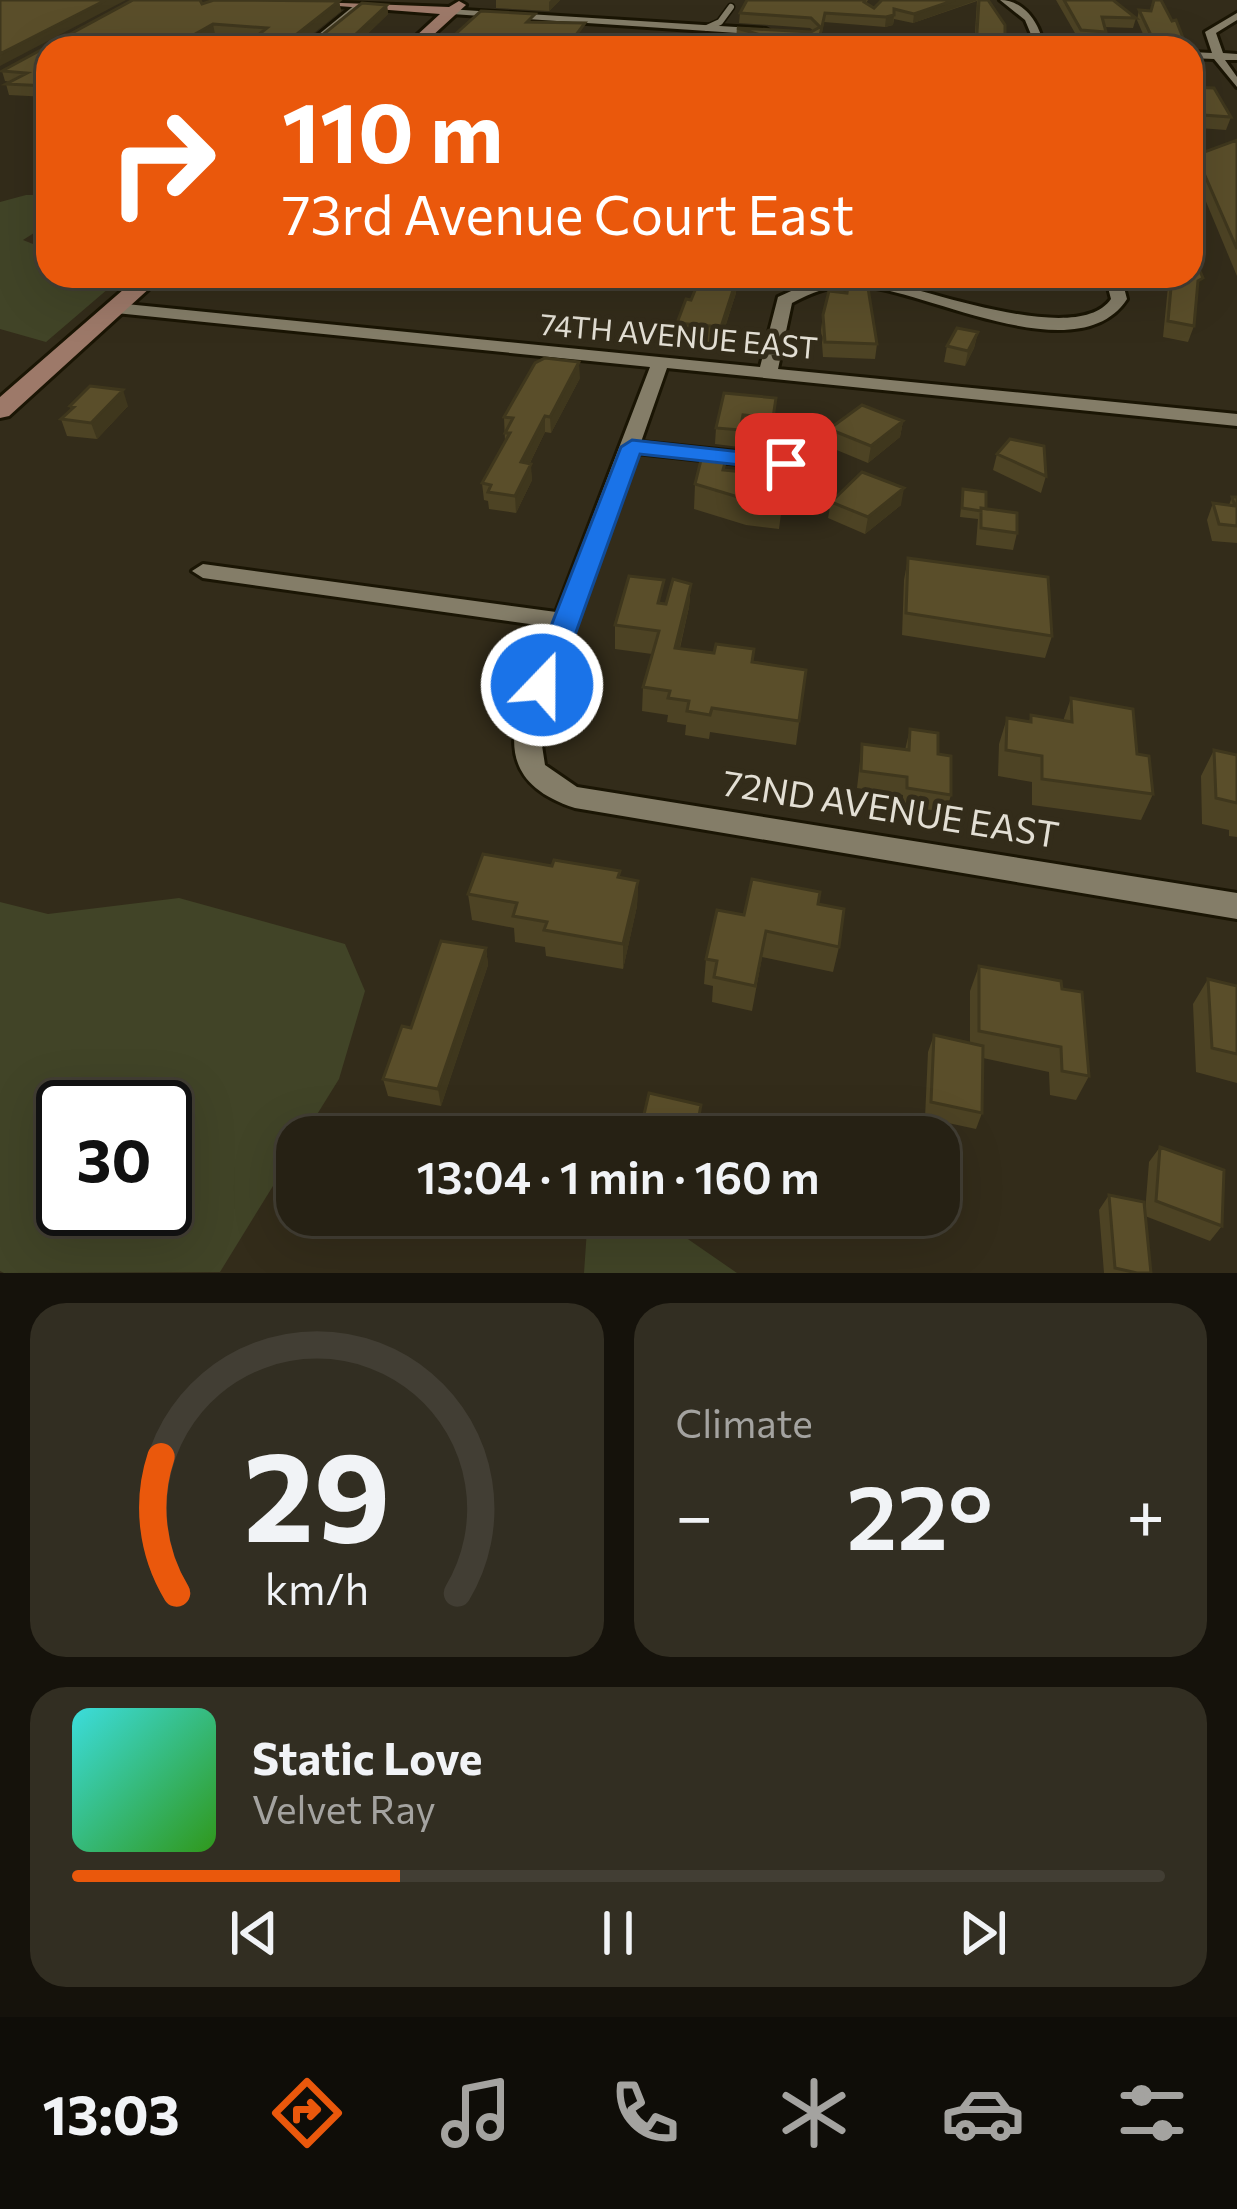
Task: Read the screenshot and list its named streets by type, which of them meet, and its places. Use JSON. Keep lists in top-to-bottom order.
{
  "streets": {
    "street": ["74TH AVENUE EAST", "72ND AVENUE EAST"]
  },
  "page": {
    "turn": ["110 m", "73rd Avenue Court East"],
    "limit": "30",
    "trip": "13:04 · 1 min · 160 m",
    "tile": "Climate",
    "heat": ["−", "22°", "+"],
    "song": ["Static Love", "Velvet Ray"],
    "tabs": "13:03",
    "gauge": ["29", "km/h"]
  }
}
